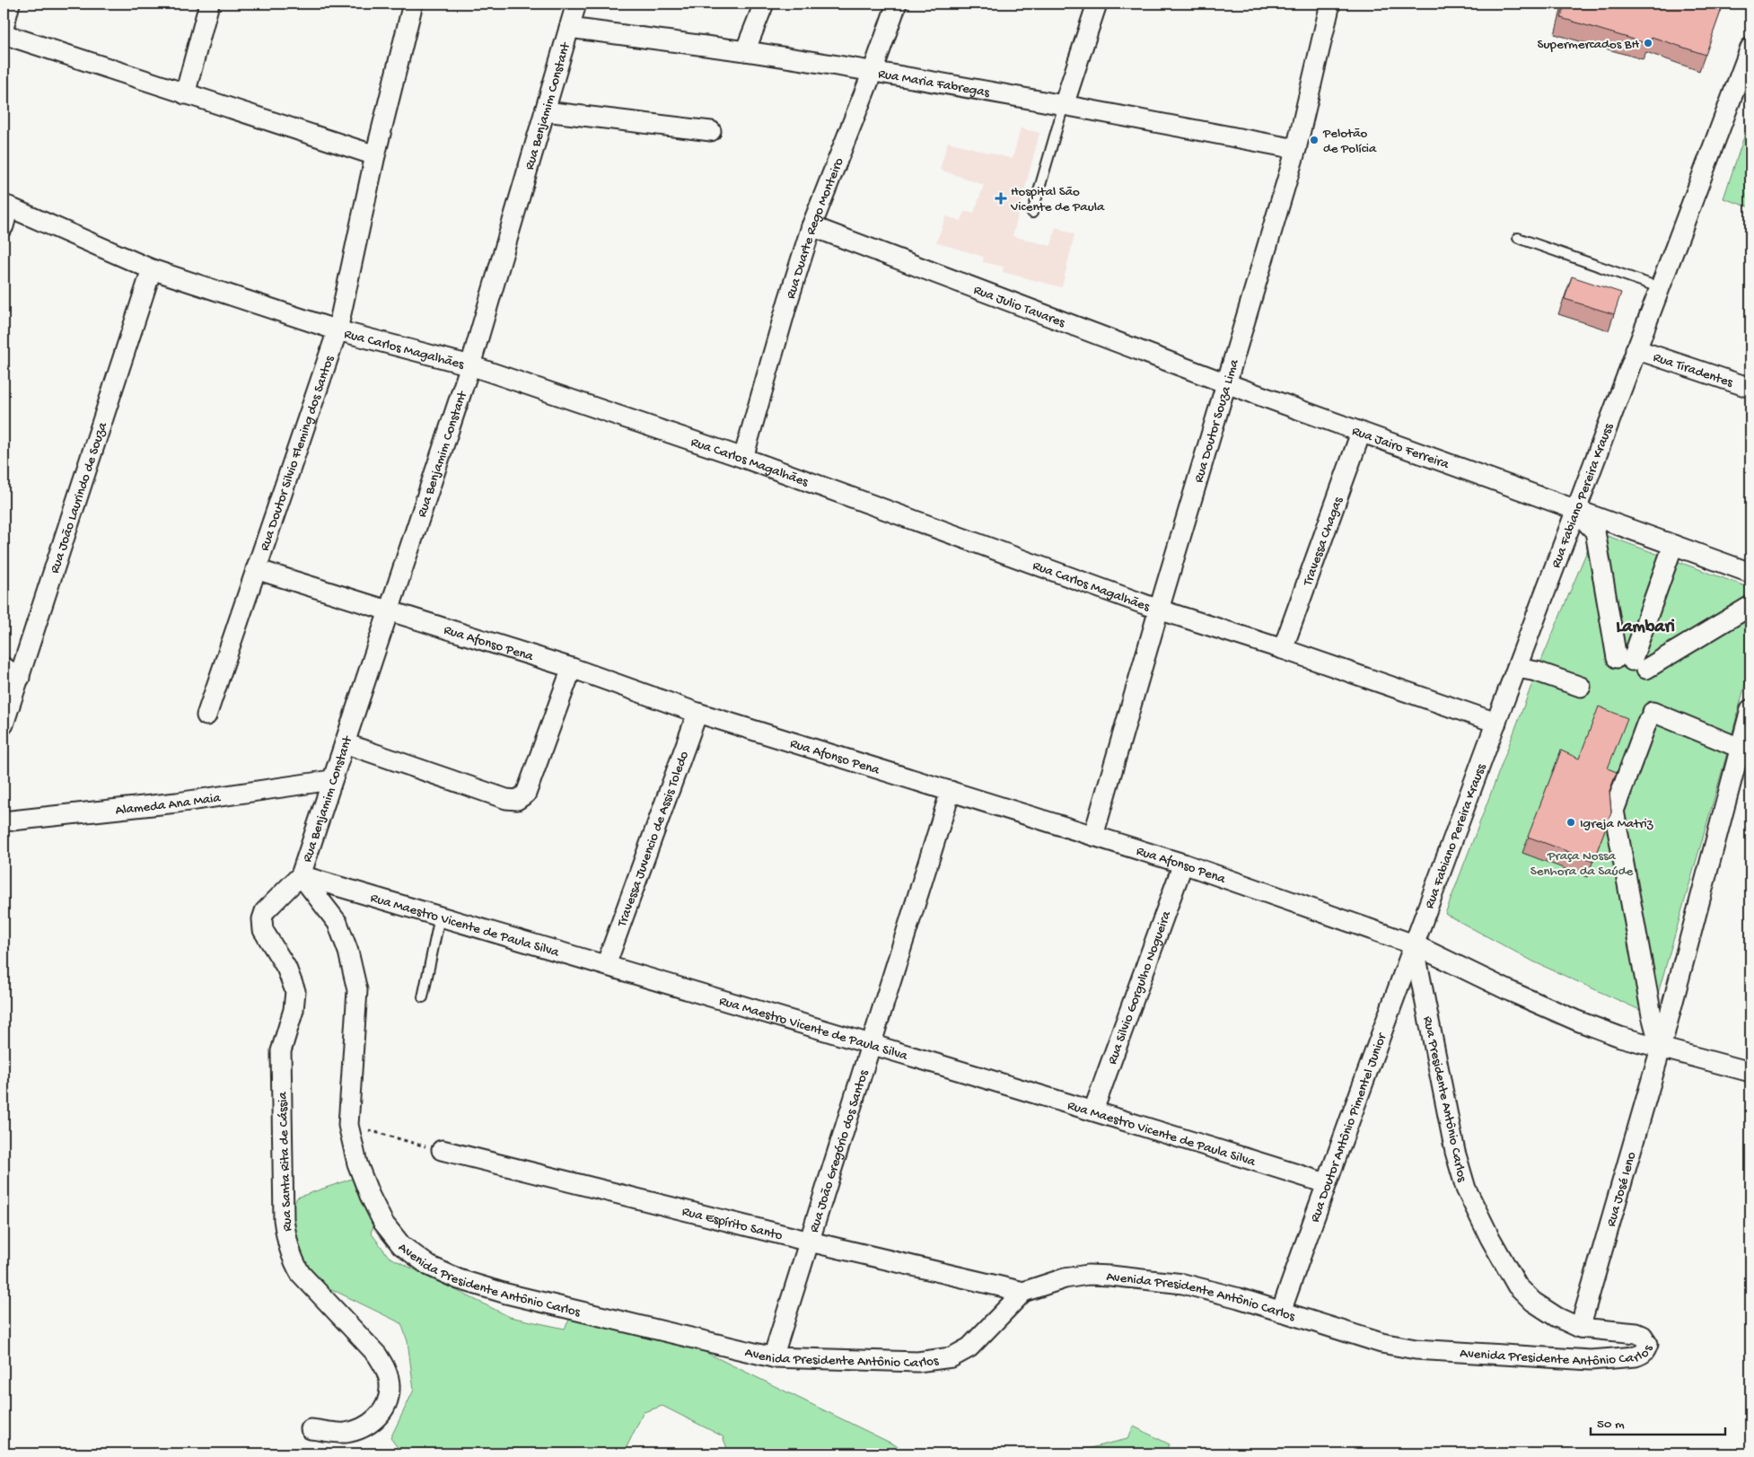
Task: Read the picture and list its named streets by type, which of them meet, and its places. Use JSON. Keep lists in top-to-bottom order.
{
  "streets": {
    "street": [
      "Rua Maria Fabregas",
      "Rua Benjamim Constant",
      "Rua Duarte Rego Monteiro",
      "Rua Julio Tavares",
      "Rua Carlos Magalhães",
      "Rua Tiradentes",
      "Rua Doutor Souza Lima",
      "Rua Jairo Ferreira",
      "Rua Doutor Silvio Fleming dos Santos",
      "Rua Fabiano Pereira Krauss",
      "Rua João Laurindo de Souza",
      "Travessa Chagas",
      "Rua Afonso Pena",
      "Alameda Ana Maia",
      "Travessa Juvencio de Assis Toledo",
      "Rua Maestro Vicente de Paula Silva",
      "Rua Silvio Gorgulho Nogueira",
      "Rua Presidente Antônio Carlos",
      "Rua Doutor Antônio Pimentel Junior",
      "Rua João Gregório dos Santos",
      "Rua Santa Rita de Cássia",
      "Rua José Ieno",
      "Rua Espírito Santo",
      "Avenida Presidente Antônio Carlos"
    ]
  },
  "crossings": [
    ["Rua Maria Fabregas", "Rua Benjamim Constant"],
    ["Rua Maria Fabregas", "Rua Duarte Rego Monteiro"],
    ["Rua Maria Fabregas", "Rua Doutor Souza Lima"],
    ["Rua Benjamim Constant", "Rua Carlos Magalhães"],
    ["Rua Benjamim Constant", "Rua Afonso Pena"],
    ["Rua Benjamim Constant", "Alameda Ana Maia"],
    ["Rua Benjamim Constant", "Rua Maestro Vicente de Paula Silva"],
    ["Rua Benjamim Constant", "Rua Santa Rita de Cássia"],
    ["Rua Benjamim Constant", "Avenida Presidente Antônio Carlos"],
    ["Rua Duarte Rego Monteiro", "Rua Julio Tavares"],
    ["Rua Duarte Rego Monteiro", "Rua Carlos Magalhães"],
    ["Rua Julio Tavares", "Rua Doutor Souza Lima"],
    ["Rua Julio Tavares", "Rua Jairo Ferreira"],
    ["Rua Carlos Magalhães", "Rua Doutor Souza Lima"],
    ["Rua Carlos Magalhães", "Rua Doutor Silvio Fleming dos Santos"],
    ["Rua Carlos Magalhães", "Rua Fabiano Pereira Krauss"],
    ["Rua Carlos Magalhães", "Rua João Laurindo de Souza"],
    ["Rua Carlos Magalhães", "Travessa Chagas"],
    ["Rua Tiradentes", "Rua Fabiano Pereira Krauss"],
    ["Rua Doutor Souza Lima", "Rua Jairo Ferreira"],
    ["Rua Doutor Souza Lima", "Rua Afonso Pena"],
    ["Rua Jairo Ferreira", "Rua Fabiano Pereira Krauss"],
    ["Rua Jairo Ferreira", "Travessa Chagas"],
    ["Rua Doutor Silvio Fleming dos Santos", "Rua Afonso Pena"],
    ["Rua Fabiano Pereira Krauss", "Rua Afonso Pena"],
    ["Rua Fabiano Pereira Krauss", "Rua Presidente Antônio Carlos"],
    ["Rua Fabiano Pereira Krauss", "Rua Doutor Antônio Pimentel Junior"],
    ["Rua Afonso Pena", "Travessa Juvencio de Assis Toledo"],
    ["Rua Afonso Pena", "Rua Silvio Gorgulho Nogueira"],
    ["Rua Afonso Pena", "Rua Presidente Antônio Carlos"],
    ["Rua Afonso Pena", "Rua Doutor Antônio Pimentel Junior"],
    ["Rua Afonso Pena", "Rua João Gregório dos Santos"],
    ["Travessa Juvencio de Assis Toledo", "Rua Maestro Vicente de Paula Silva"],
    ["Rua Maestro Vicente de Paula Silva", "Rua Silvio Gorgulho Nogueira"],
    ["Rua Maestro Vicente de Paula Silva", "Rua Doutor Antônio Pimentel Junior"],
    ["Rua Maestro Vicente de Paula Silva", "Rua João Gregório dos Santos"],
    ["Rua Maestro Vicente de Paula Silva", "Rua Santa Rita de Cássia"],
    ["Rua Maestro Vicente de Paula Silva", "Avenida Presidente Antônio Carlos"],
    ["Rua Presidente Antônio Carlos", "Rua Doutor Antônio Pimentel Junior"],
    ["Rua Presidente Antônio Carlos", "Rua José Ieno"],
    ["Rua Presidente Antônio Carlos", "Avenida Presidente Antônio Carlos"],
    ["Rua Doutor Antônio Pimentel Junior", "Avenida Presidente Antônio Carlos"],
    ["Rua João Gregório dos Santos", "Rua Espírito Santo"],
    ["Rua João Gregório dos Santos", "Avenida Presidente Antônio Carlos"],
    ["Rua Santa Rita de Cássia", "Avenida Presidente Antônio Carlos"],
    ["Rua Espírito Santo", "Avenida Presidente Antônio Carlos"]
  ],
  "districts": ["Lambari"],
  "parks": ["Praça Nossa Senhora da Saúde"],
  "places": {
    "other": ["Supermercados BH", "Pelotão de Polícia", "Igreja Matriz"],
    "health": ["Hospital São Vicente de Paula"]
  },
  "scale_bar": "50 m"
}
